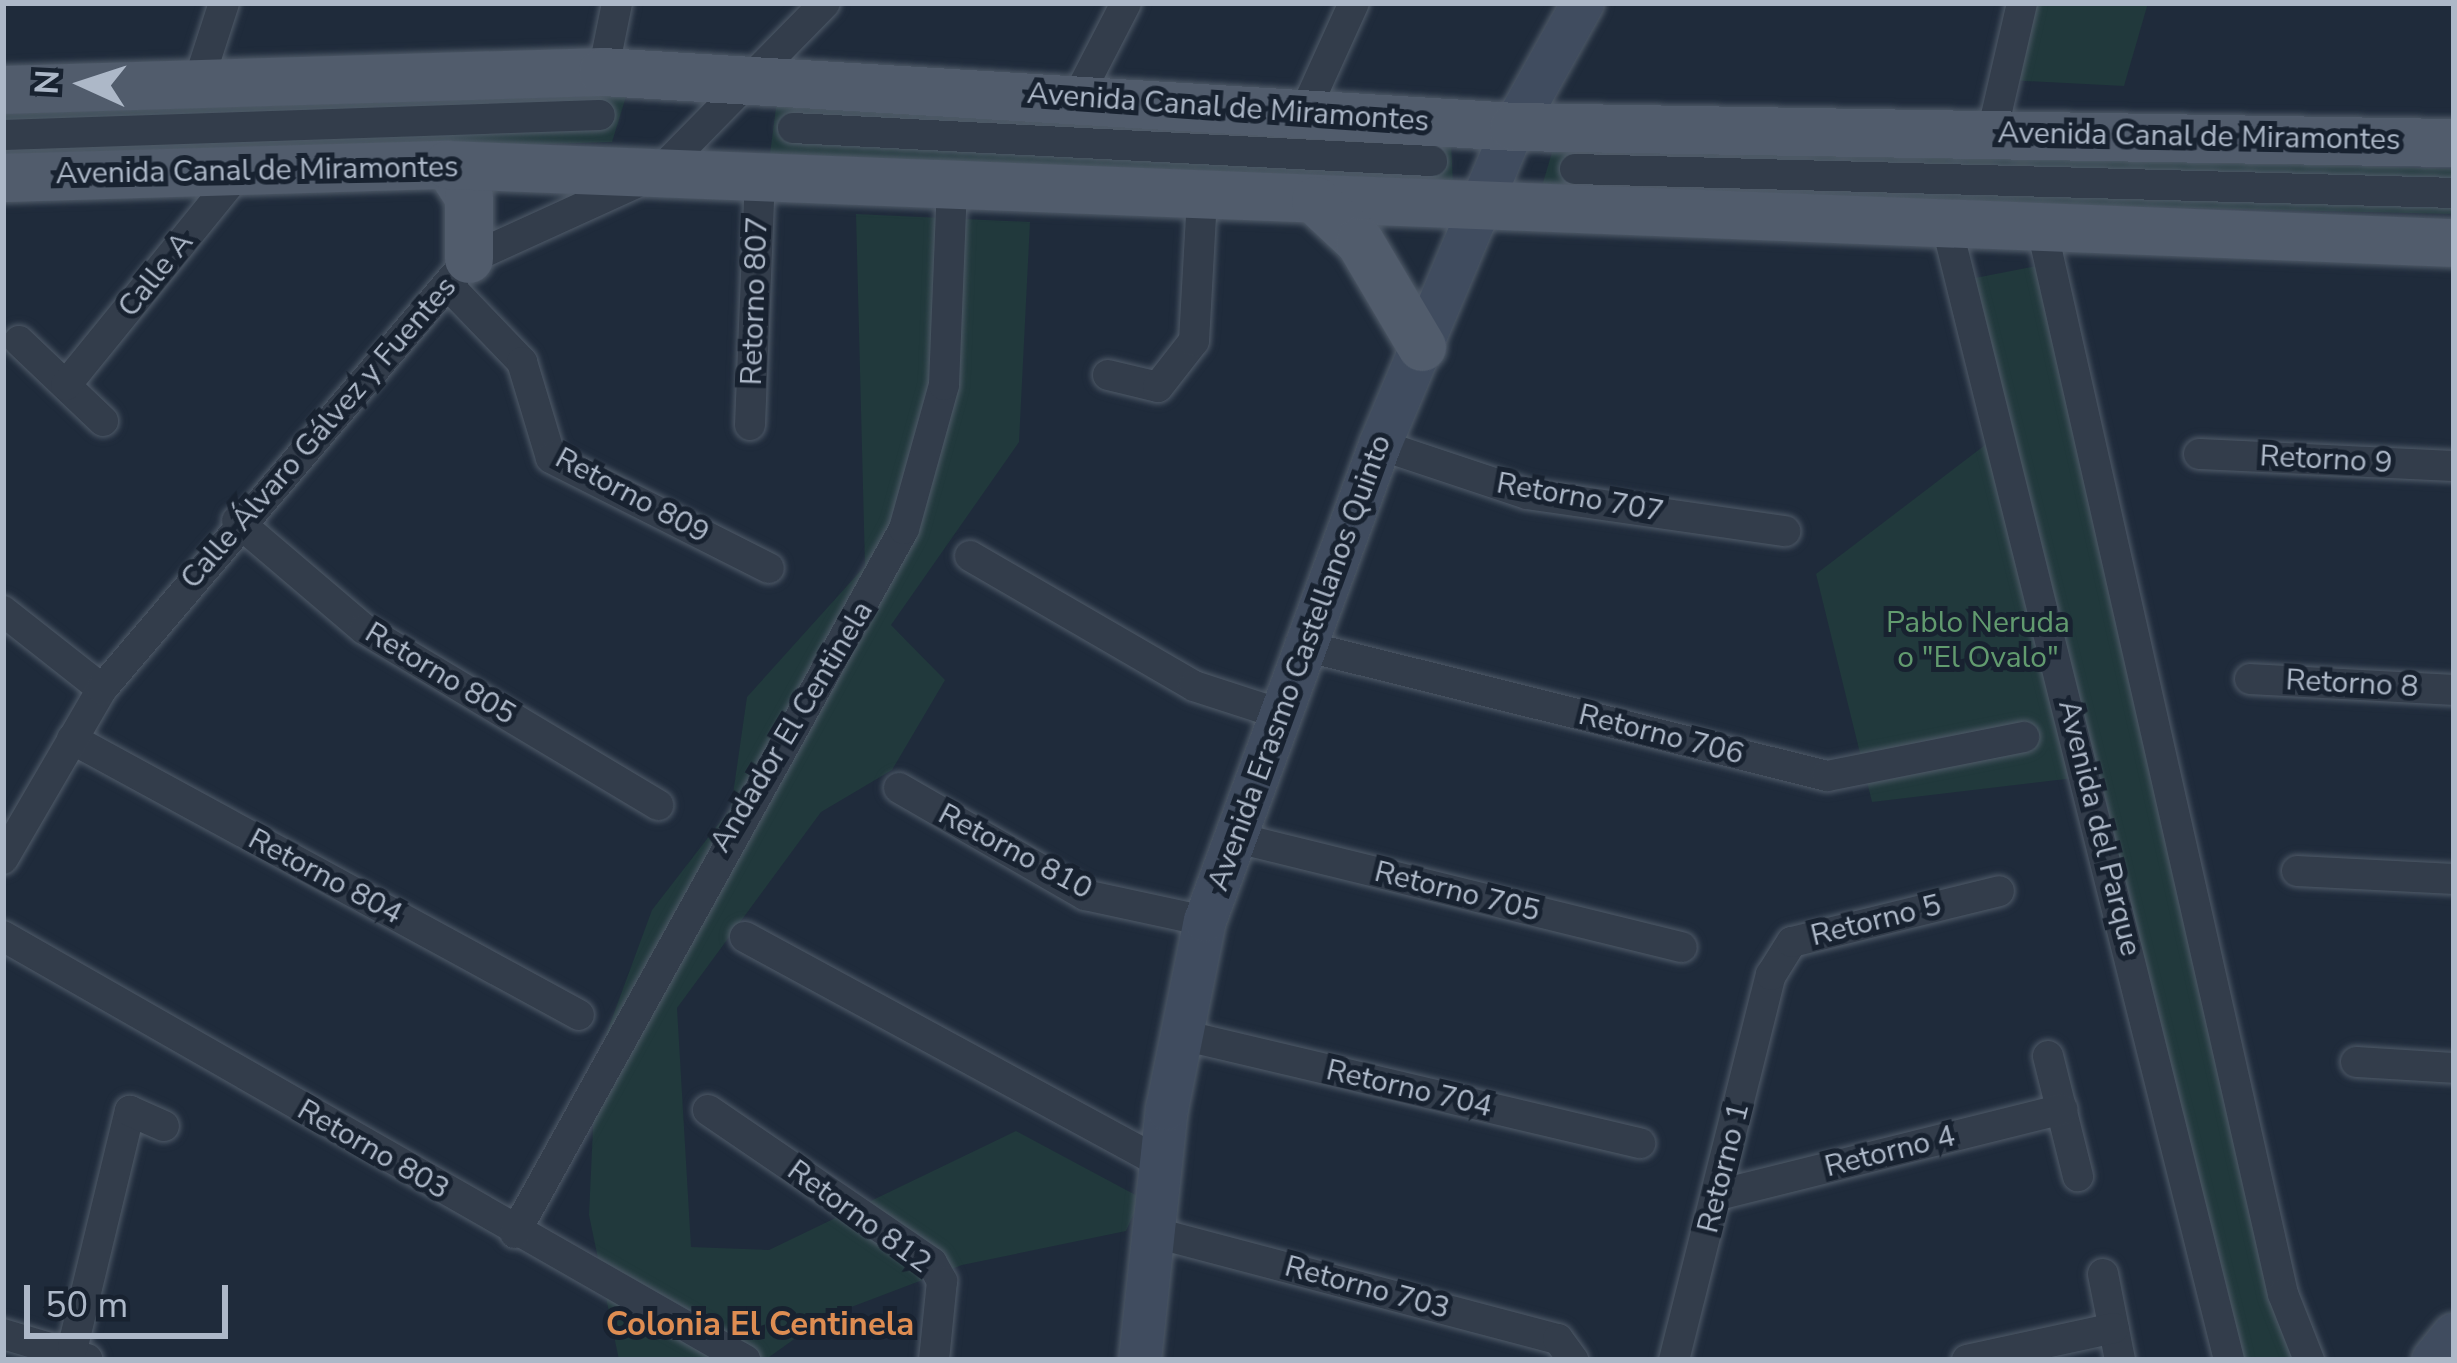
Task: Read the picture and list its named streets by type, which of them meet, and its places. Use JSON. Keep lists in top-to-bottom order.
{
  "streets": {
    "main road": ["Avenida Canal de Miramontes"],
    "street": [
      "Calle A",
      "Retorno 807",
      "Calle Álvaro Gálvez y Fuentes",
      "Retorno 9",
      "Retorno 809",
      "Retorno 707",
      "Avenida Erasmo Castellanos Quinto",
      "Retorno 805",
      "Retorno 8",
      "Andador El Centinela",
      "Retorno 706",
      "Avenida del Parque",
      "Retorno 810",
      "Retorno 804",
      "Retorno 705",
      "Retorno 5",
      "Retorno 704",
      "Retorno 803",
      "Retorno 4",
      "Retorno 1",
      "Retorno 812",
      "Retorno 703"
    ]
  },
  "crossings": [
    ["Avenida Canal de Miramontes", "Calle A"],
    ["Avenida Canal de Miramontes", "Retorno 807"],
    ["Avenida Canal de Miramontes", "Calle Álvaro Gálvez y Fuentes"],
    ["Avenida Canal de Miramontes", "Avenida Erasmo Castellanos Quinto"],
    ["Avenida Canal de Miramontes", "Andador El Centinela"],
    ["Avenida Canal de Miramontes", "Avenida del Parque"],
    ["Calle Álvaro Gálvez y Fuentes", "Retorno 809"],
    ["Calle Álvaro Gálvez y Fuentes", "Retorno 805"],
    ["Calle Álvaro Gálvez y Fuentes", "Retorno 804"],
    ["Retorno 707", "Avenida Erasmo Castellanos Quinto"],
    ["Avenida Erasmo Castellanos Quinto", "Retorno 706"],
    ["Avenida Erasmo Castellanos Quinto", "Retorno 810"],
    ["Avenida Erasmo Castellanos Quinto", "Retorno 705"],
    ["Avenida Erasmo Castellanos Quinto", "Retorno 704"],
    ["Avenida Erasmo Castellanos Quinto", "Retorno 703"],
    ["Andador El Centinela", "Retorno 803"],
    ["Retorno 5", "Retorno 1"],
    ["Retorno 4", "Retorno 1"]
  ],
  "districts": ["Colonia El Centinela"],
  "parks": ["Pablo Neruda o \"El Ovalo\""],
  "scale_bar": "50 m",
  "north": "left"
}
